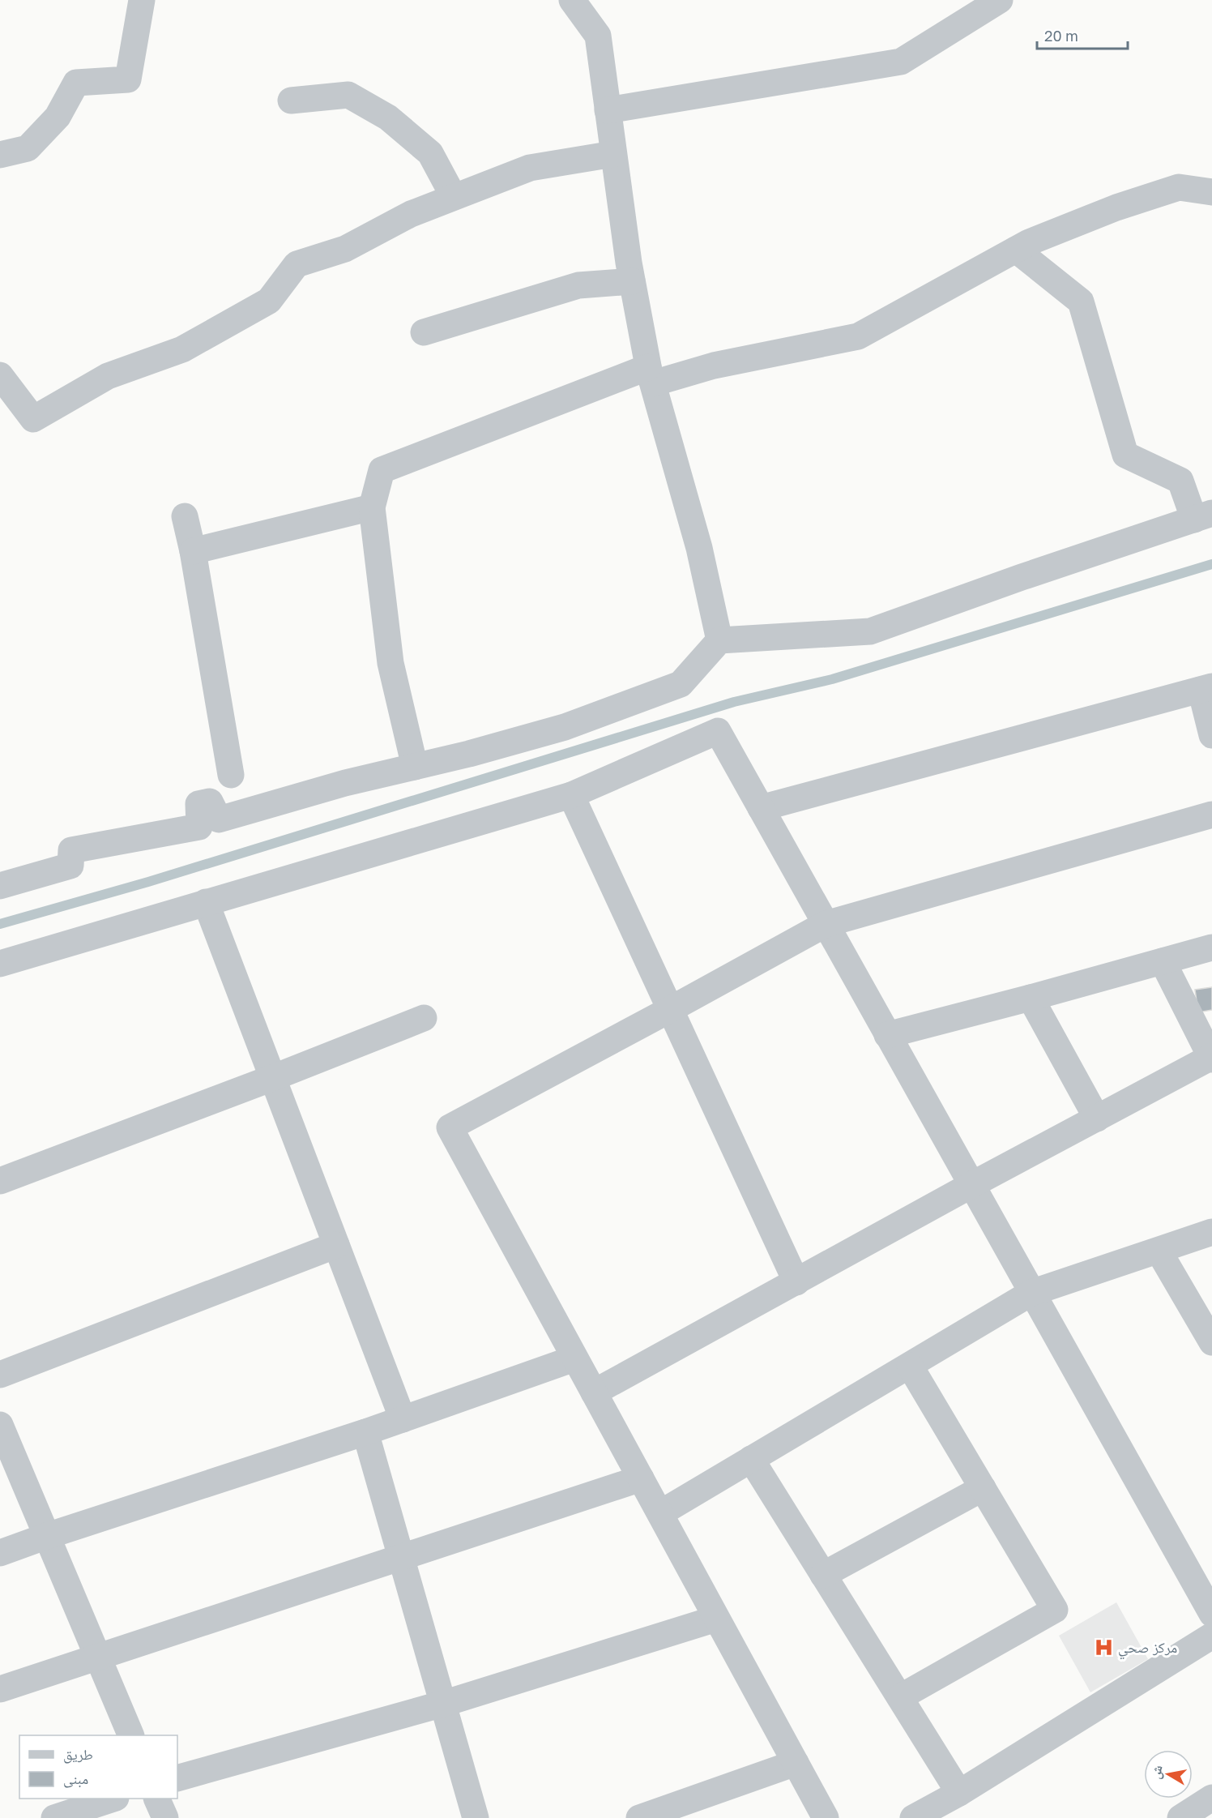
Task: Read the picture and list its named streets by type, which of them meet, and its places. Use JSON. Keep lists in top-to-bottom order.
{
  "places": {
    "hospital": ["مركز صحي"]
  },
  "legend": ["طريق", "مبنى"],
  "scale_bar": "20 m",
  "north": "left"
}
